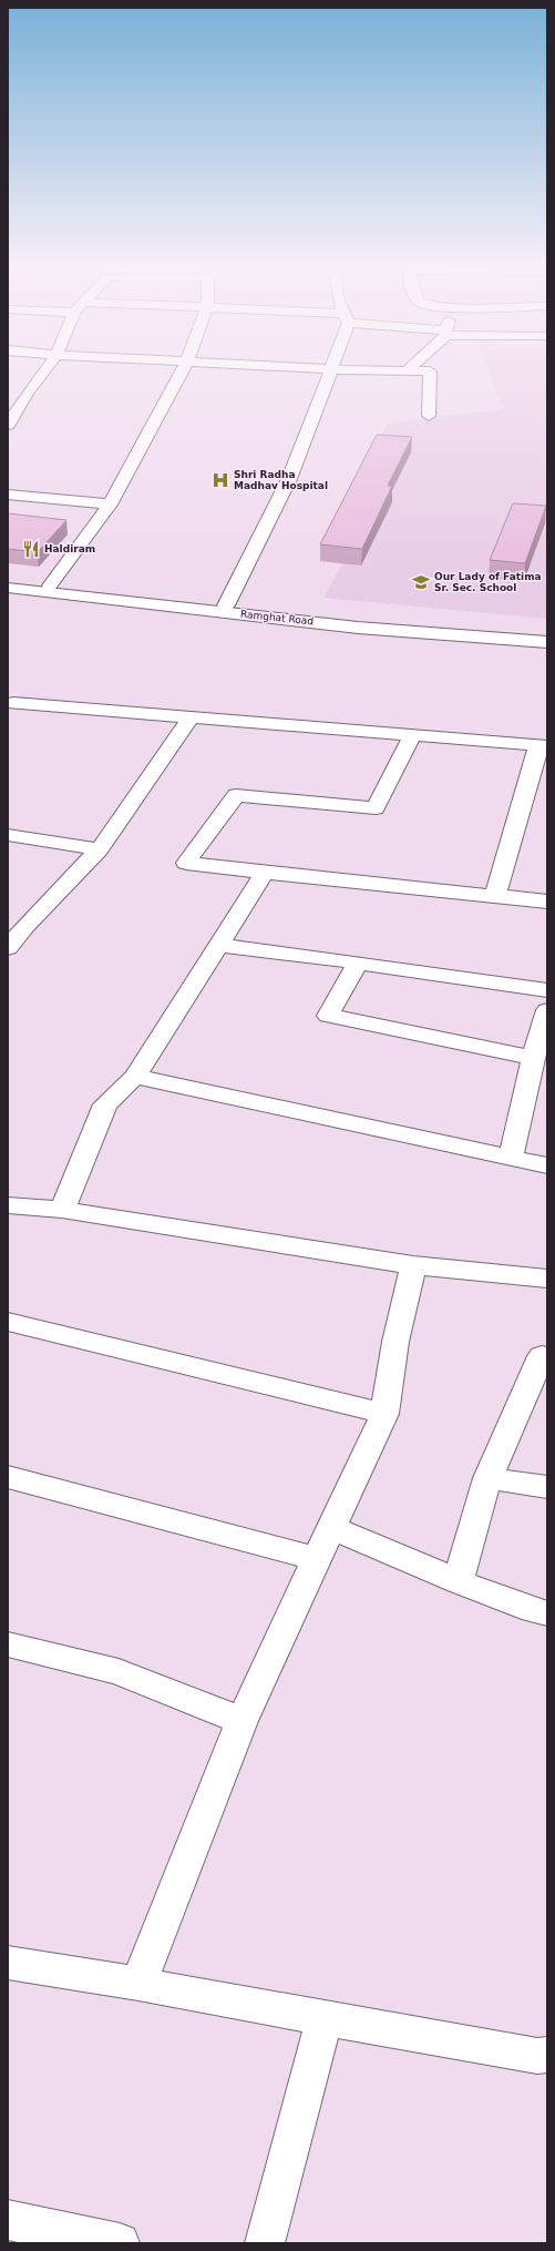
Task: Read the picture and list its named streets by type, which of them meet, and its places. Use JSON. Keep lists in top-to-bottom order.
{
  "streets": {
    "street": ["Ramghat Road"]
  },
  "places": {
    "hospital": ["Shri Radha Madhav Hospital"],
    "restaurant": ["Haldiram"],
    "school or university": ["Our Lady of Fatima Sr. Sec. School"]
  }
}
